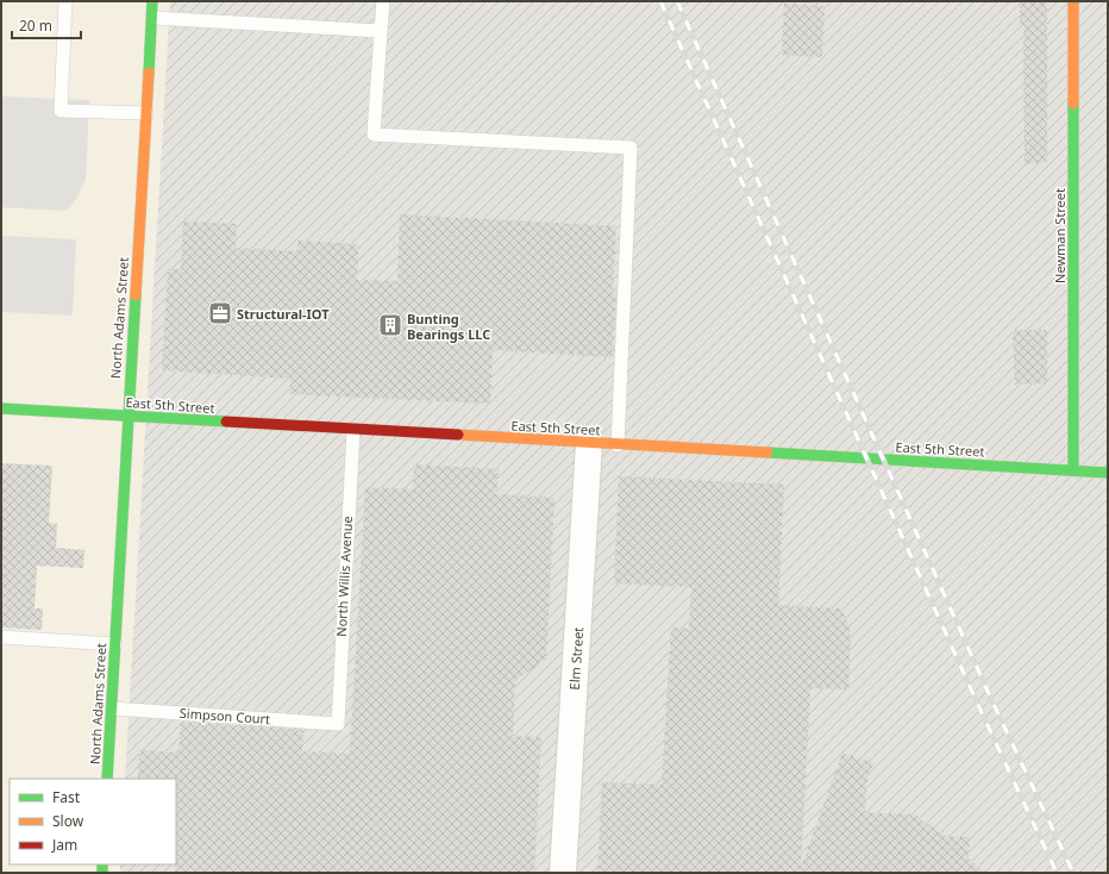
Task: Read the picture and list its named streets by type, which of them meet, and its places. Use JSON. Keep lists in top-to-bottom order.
{
  "streets": {
    "main road": ["Newman Street", "North Adams Street", "East 5th Street"],
    "street": ["Elm Street"],
    "lane": ["North Willis Avenue", "Simpson Court"]
  },
  "crossings": [
    ["Newman Street", "East 5th Street"],
    ["North Adams Street", "East 5th Street"],
    ["North Adams Street", "Simpson Court"],
    ["East 5th Street", "North Willis Avenue"],
    ["East 5th Street", "Elm Street"],
    ["North Willis Avenue", "Simpson Court"]
  ],
  "places": {
    "office": ["Structural-IOT"],
    "building": ["Bunting Bearings LLC"]
  },
  "legend": ["Fast", "Slow", "Jam"],
  "scale_bar": "20 m"
}
